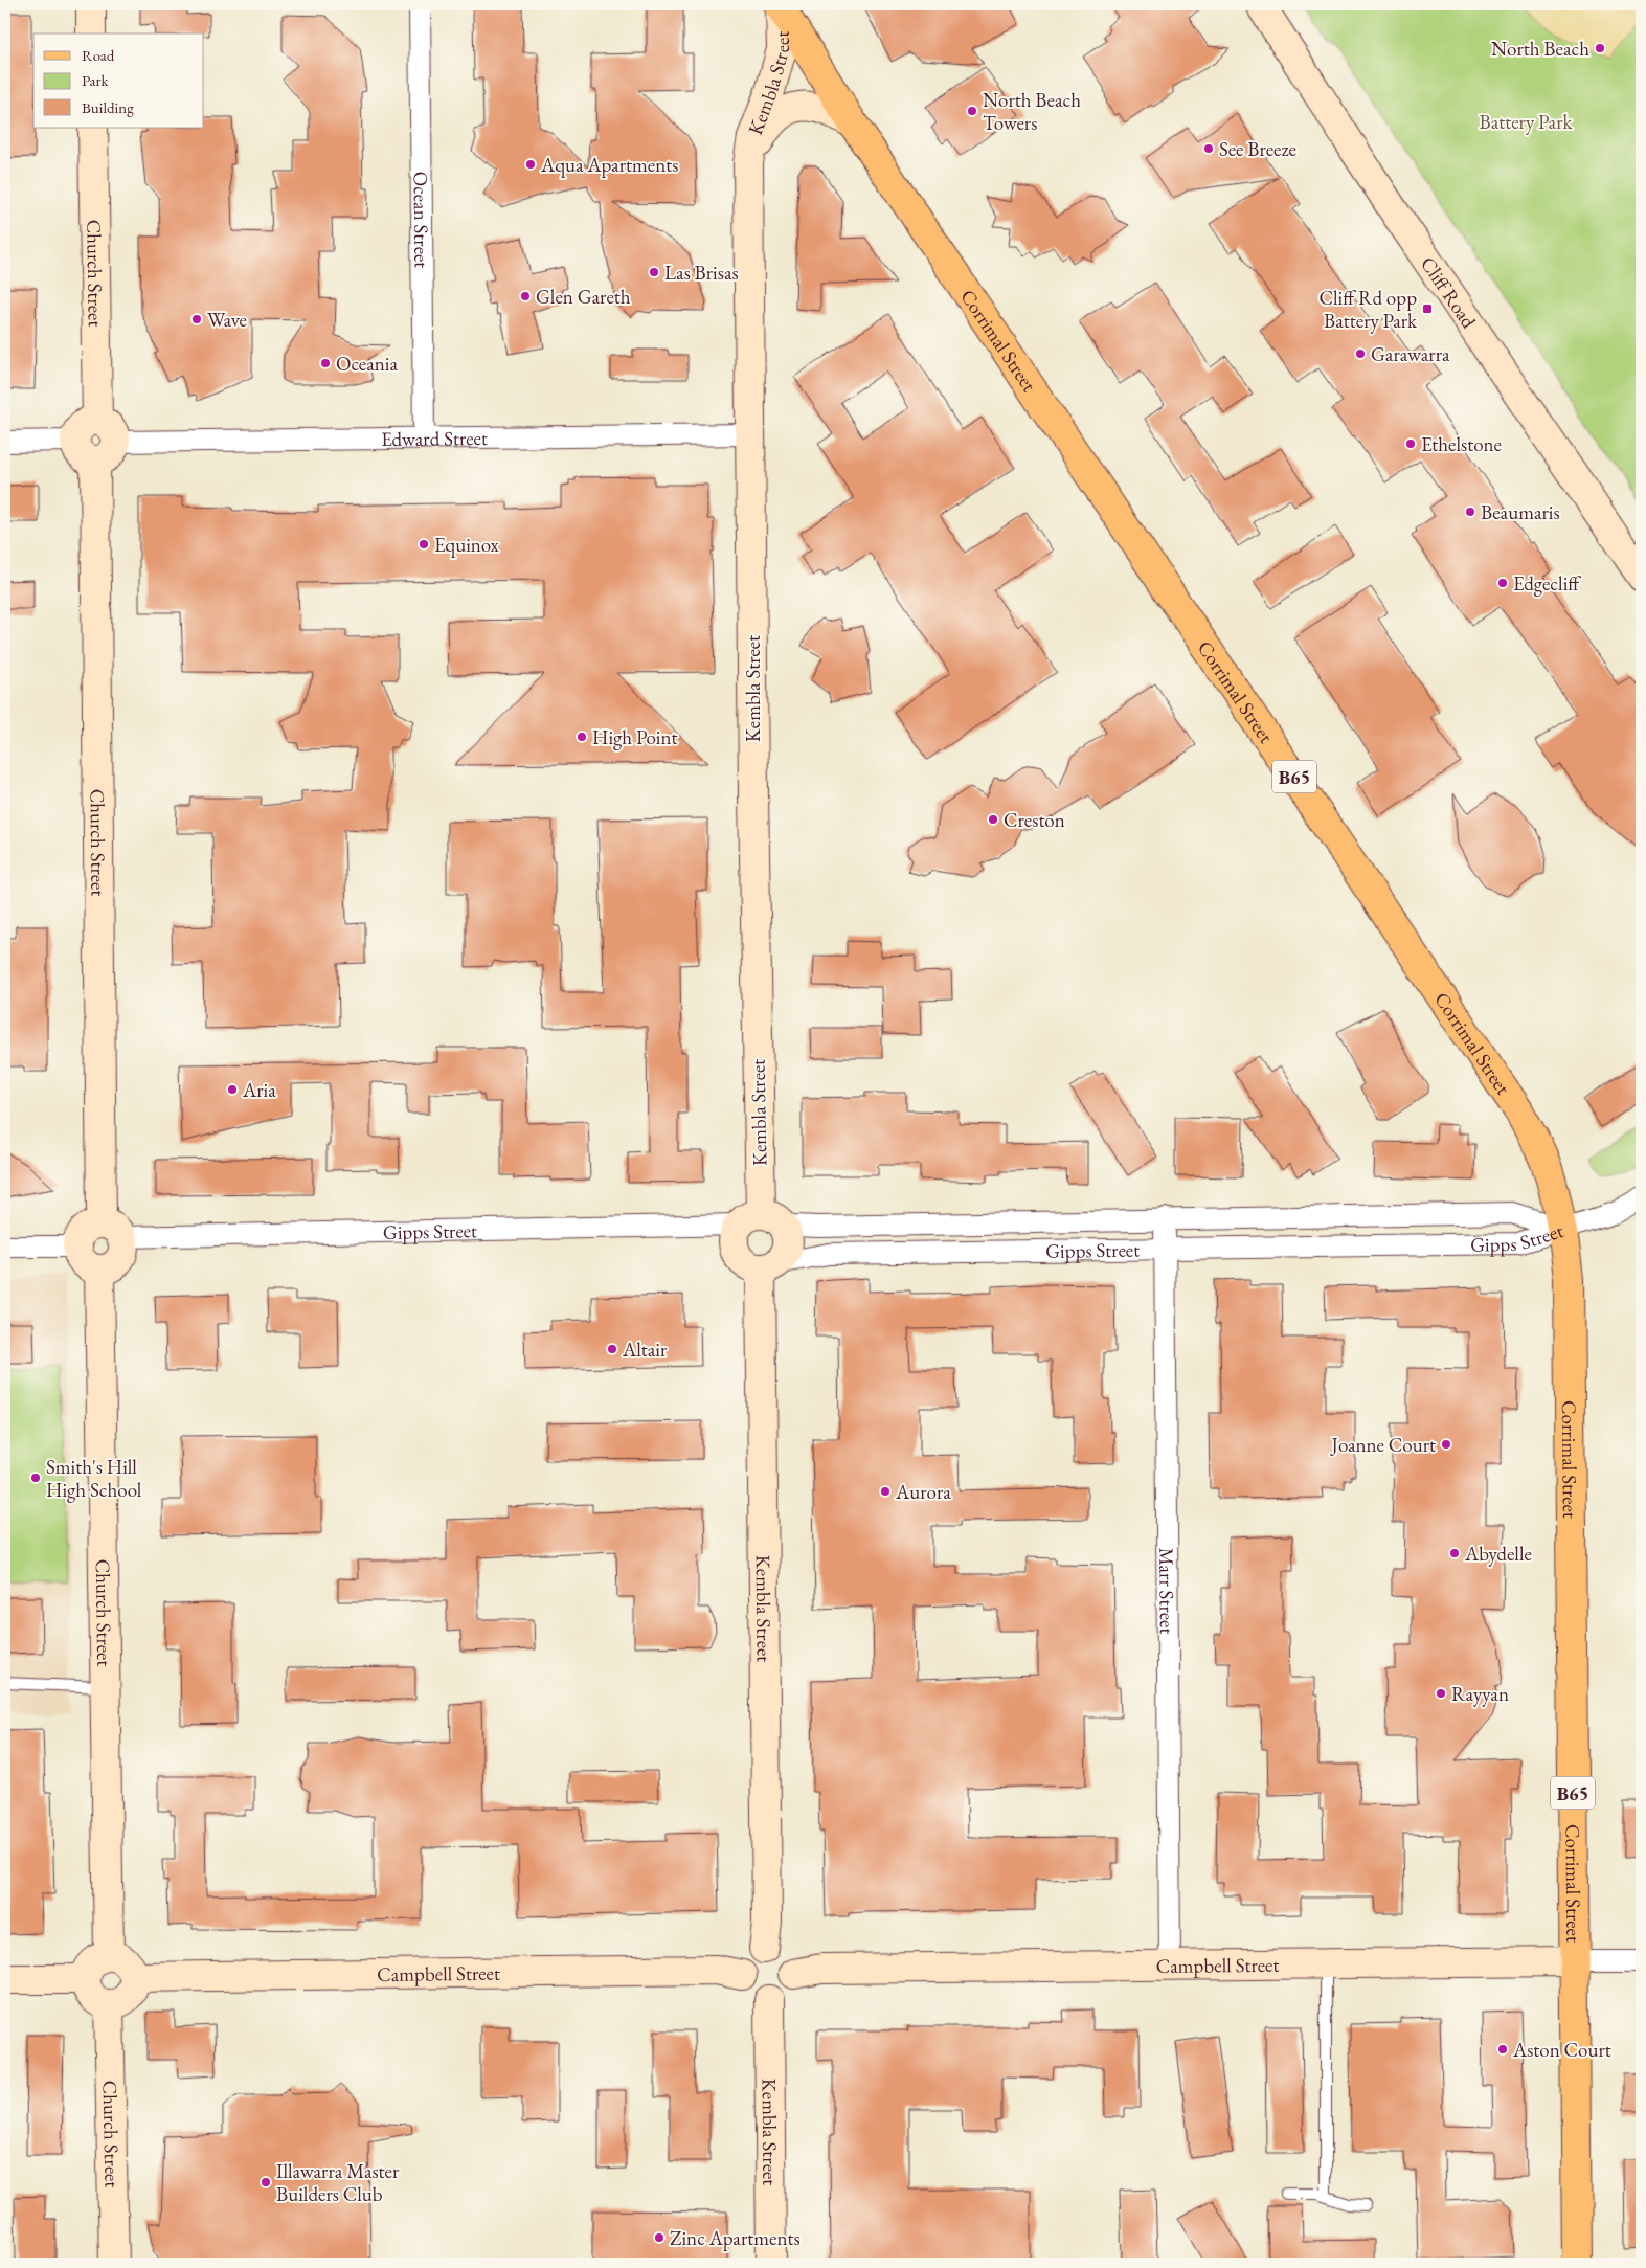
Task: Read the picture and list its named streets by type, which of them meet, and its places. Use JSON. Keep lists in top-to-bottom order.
{
  "streets": {
    "main road": ["Corrimal Street", "B65"],
    "street": [
      "Kembla Street",
      "Ocean Street",
      "Church Street",
      "Cliff Road",
      "Edward Street",
      "Gipps Street",
      "Marr Street",
      "Campbell Street"
    ]
  },
  "crossings": [
    ["Kembla Street", "Corrimal Street"],
    ["Kembla Street", "Edward Street"],
    ["Kembla Street", "Gipps Street"],
    ["Kembla Street", "Campbell Street"],
    ["Ocean Street", "Edward Street"],
    ["Church Street", "Edward Street"],
    ["Church Street", "Gipps Street"],
    ["Church Street", "Campbell Street"],
    ["Corrimal Street", "Gipps Street"],
    ["Corrimal Street", "Campbell Street"],
    ["Gipps Street", "Marr Street"],
    ["Marr Street", "Campbell Street"]
  ],
  "parks": ["Battery Park"],
  "places": {
    "other": [
      "North Beach",
      "North Beach Towers",
      "See Breeze",
      "Aqua Apartments",
      "Las Brisas",
      "Glen Gareth",
      "Wave",
      "Garawarra",
      "Oceania",
      "Ethelstone",
      "Beaumaris",
      "Equinox",
      "Edgecliff",
      "High Point",
      "Creston",
      "Aria",
      "Altair",
      "Joanne Court",
      "Smith's Hill High School",
      "Aurora",
      "Abydelle",
      "Rayyan",
      "Aston Court",
      "Illawarra Master Builders Club",
      "Zinc Apartments"
    ],
    "transit": ["Cliff Rd opp Battery Park"]
  },
  "legend": ["Road", "Park", "Building"]
}
